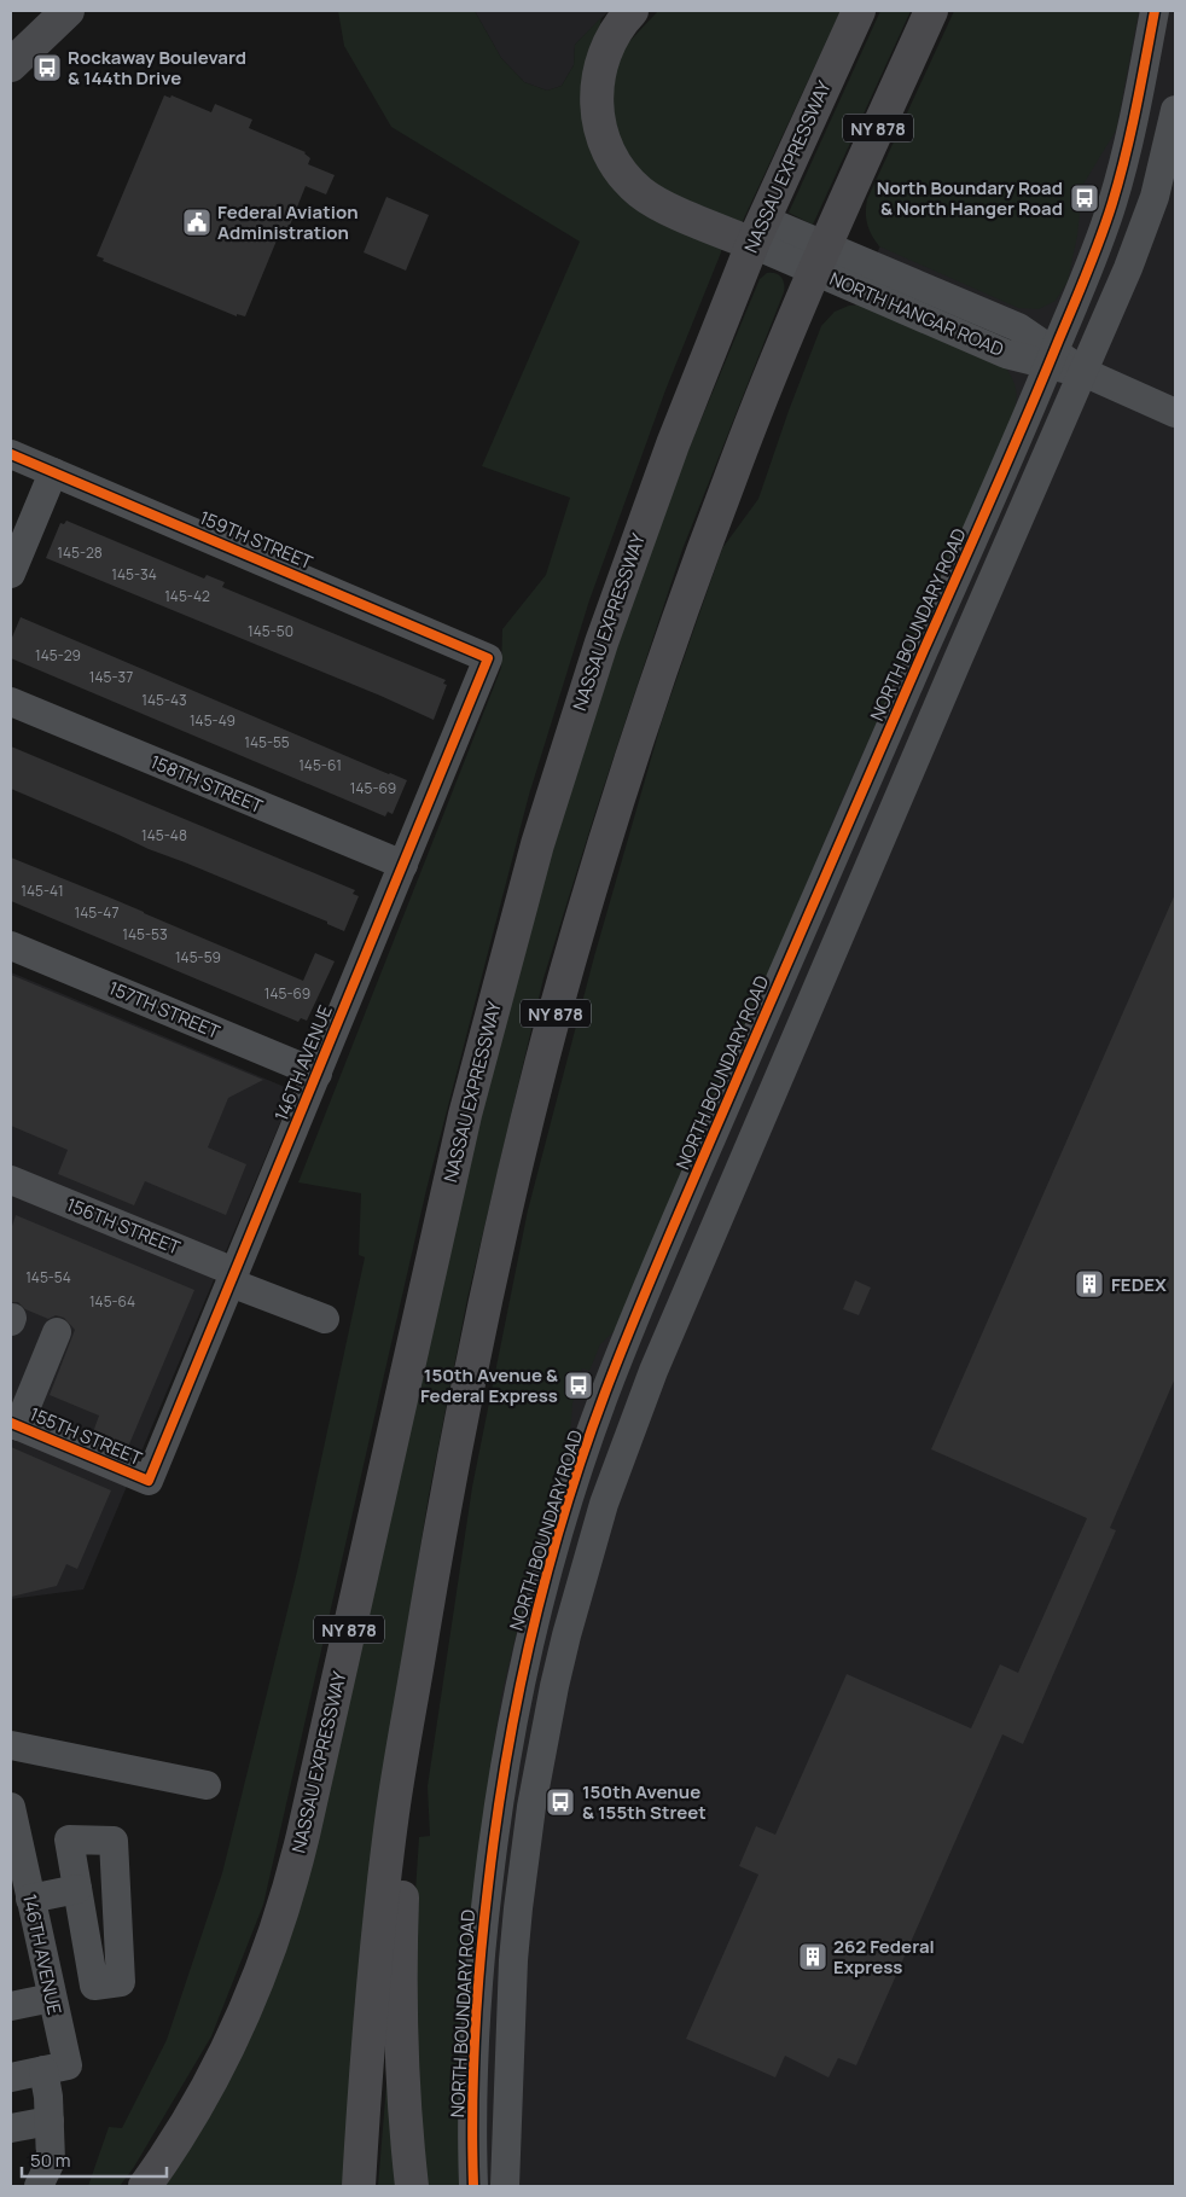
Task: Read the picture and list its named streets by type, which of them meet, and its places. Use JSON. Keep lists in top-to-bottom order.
{
  "streets": {
    "highway": ["NY 878", "NASSAU EXPRESSWAY"],
    "street": [
      "NORTH HANGAR ROAD",
      "159TH STREET",
      "NORTH BOUNDARY ROAD",
      "158TH STREET",
      "157TH STREET",
      "146TH AVENUE",
      "156TH STREET",
      "155TH STREET"
    ]
  },
  "crossings": [
    ["NY 878", "NORTH HANGAR ROAD"],
    ["NASSAU EXPRESSWAY", "NORTH HANGAR ROAD"],
    ["NORTH HANGAR ROAD", "NORTH BOUNDARY ROAD"],
    ["159TH STREET", "146TH AVENUE"],
    ["158TH STREET", "146TH AVENUE"],
    ["157TH STREET", "146TH AVENUE"],
    ["146TH AVENUE", "156TH STREET"],
    ["146TH AVENUE", "155TH STREET"]
  ],
  "places": {
    "bus stop": [
      "Rockaway Boulevard & 144th Drive",
      "North Boundary Road & North Hanger Road",
      "150th Avenue & Federal Express",
      "150th Avenue & 155th Street"
    ],
    "public building": ["Federal Aviation Administration"],
    "building": ["FEDEX", "262 Federal Express"]
  },
  "house_numbers": [
    "145-28",
    "145-34",
    "145-42",
    "145-50",
    "145-29",
    "145-37",
    "145-43",
    "145-49",
    "145-55",
    "145-61",
    "145-69",
    "145-48",
    "145-41",
    "145-47",
    "145-53",
    "145-59",
    "145-69",
    "145-54",
    "145-64"
  ],
  "scale_bar": "50 m"
}
